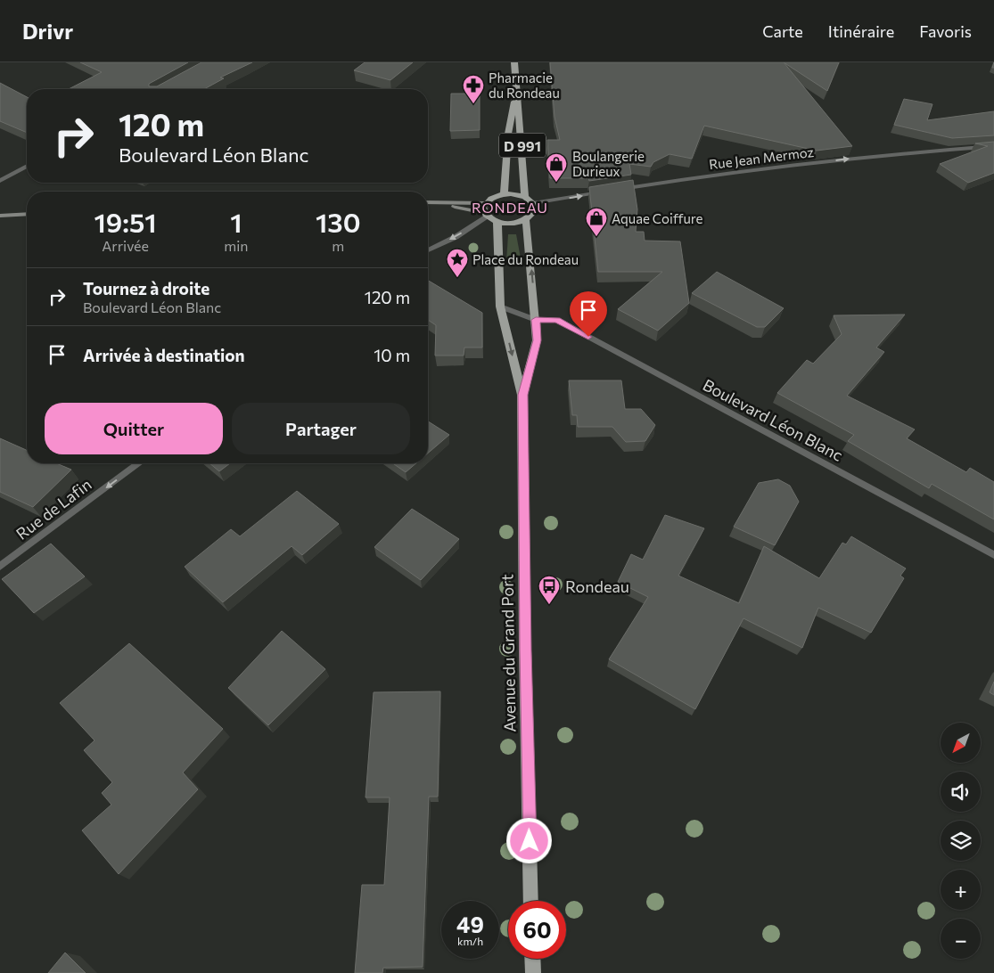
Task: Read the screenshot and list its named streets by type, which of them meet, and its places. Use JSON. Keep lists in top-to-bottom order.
{
  "streets": {
    "main road": ["D 991", "Avenue du Grand Port"],
    "street": ["Rue Jean Mermoz", "Boulevard Léon Blanc", "Rue de Lafin"]
  },
  "crossings": [
    ["Boulevard Léon Blanc", "Avenue du Grand Port"]
  ],
  "one_way": ["Rue Jean Mermoz", "Rue de Lafin"],
  "districts": ["RONDEAU"],
  "places": {
    "pharmacy": ["Pharmacie du Rondeau"],
    "shop": ["Boulangerie Durieux", "Aquae Coiffure"],
    "place": ["Place du Rondeau"],
    "bus stop": ["Rondeau"]
  },
  "north": "bottom left",
  "page": {
    "header": "Drivr",
    "nav": ["Carte", "Itinéraire", "Favoris"],
    "turn": ["120 m", "Boulevard Léon Blanc"],
    "eta": [
      "19:51",
      "Arrivée",
      "1",
      "min",
      "130",
      "m"
    ],
    "list": [
      {
        "name": "Tournez à droite",
        "note": "Boulevard Léon Blanc",
        "value": "120 m"
      },
      {
        "name": "Arrivée à destination",
        "value": "10 m"
      }
    ],
    "buttons": ["Quitter", "Partager"],
    "map_buttons": ["+", "−"],
    "speed": "49 km/h",
    "limit": "60"
  }
}
